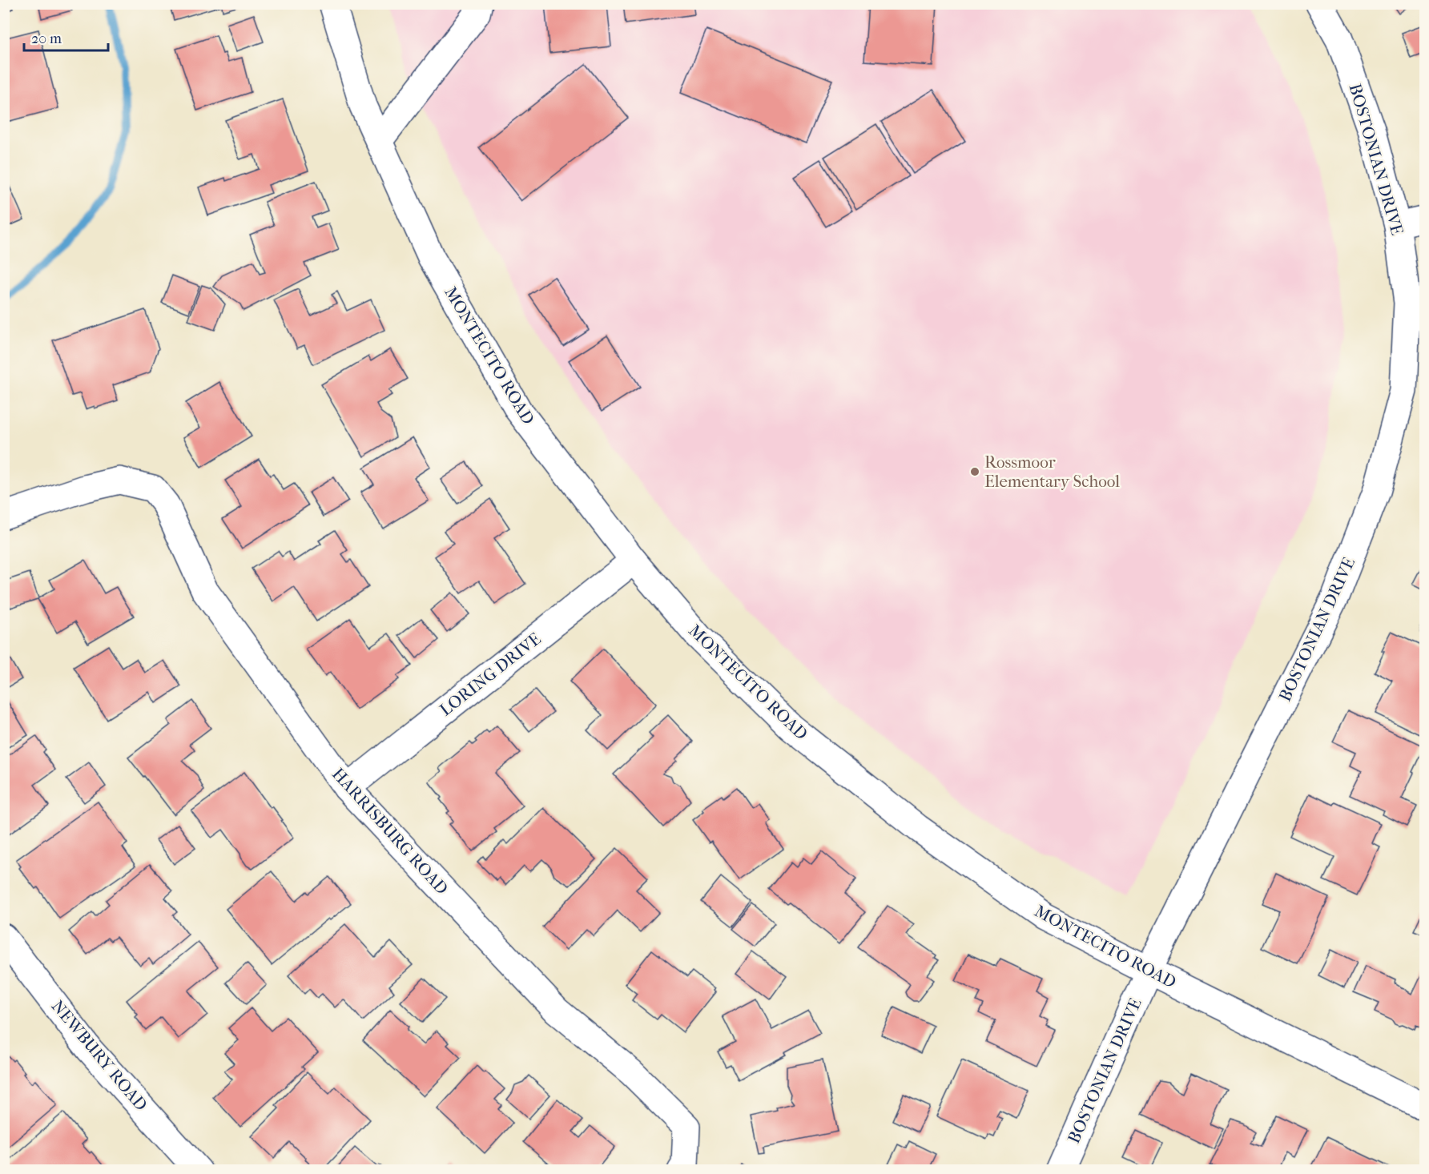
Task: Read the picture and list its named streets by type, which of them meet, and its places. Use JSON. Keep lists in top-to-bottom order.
{
  "streets": {
    "street": [
      "BOSTONIAN DRIVE",
      "MONTECITO ROAD",
      "LORING DRIVE",
      "HARRISBURG ROAD",
      "NEWBURY ROAD"
    ]
  },
  "crossings": [
    ["BOSTONIAN DRIVE", "MONTECITO ROAD"],
    ["MONTECITO ROAD", "LORING DRIVE"],
    ["LORING DRIVE", "HARRISBURG ROAD"]
  ],
  "places": ["Rossmoor Elementary School"],
  "scale_bar": "20 m"
}
